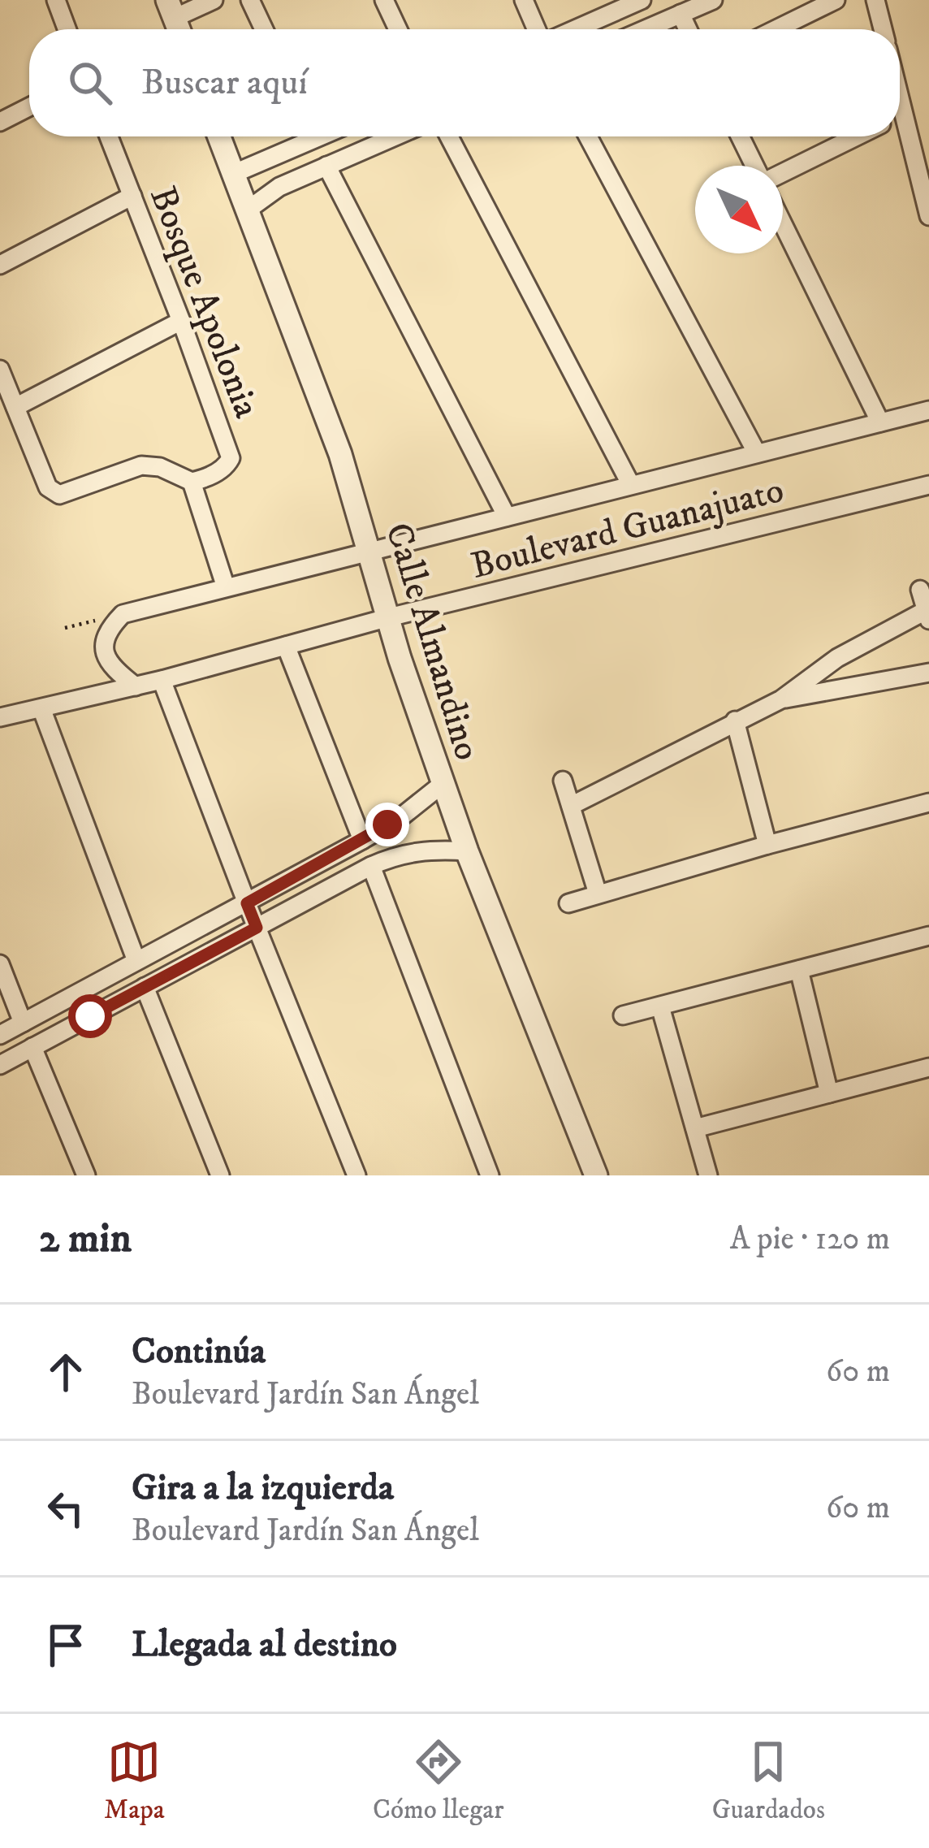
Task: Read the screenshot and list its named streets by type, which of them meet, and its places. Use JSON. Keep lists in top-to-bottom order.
{
  "streets": {
    "street": ["Bosque Apolonia", "Boulevard Guanajuato", "Calle Almandino"]
  },
  "crossings": [
    ["Boulevard Guanajuato", "Calle Almandino"]
  ],
  "north": "bottom right",
  "page": {
    "search": "Buscar aquí",
    "heading": ["2 min", "A pie · 120 m"],
    "list": [
      ["Continúa", "Boulevard Jardín San Ángel", "60 m"],
      ["Gira a la izquierda", "Boulevard Jardín San Ángel", "60 m"],
      "Llegada al destino"
    ],
    "nav": ["Mapa", "Cómo llegar", "Guardados"]
  }
}
